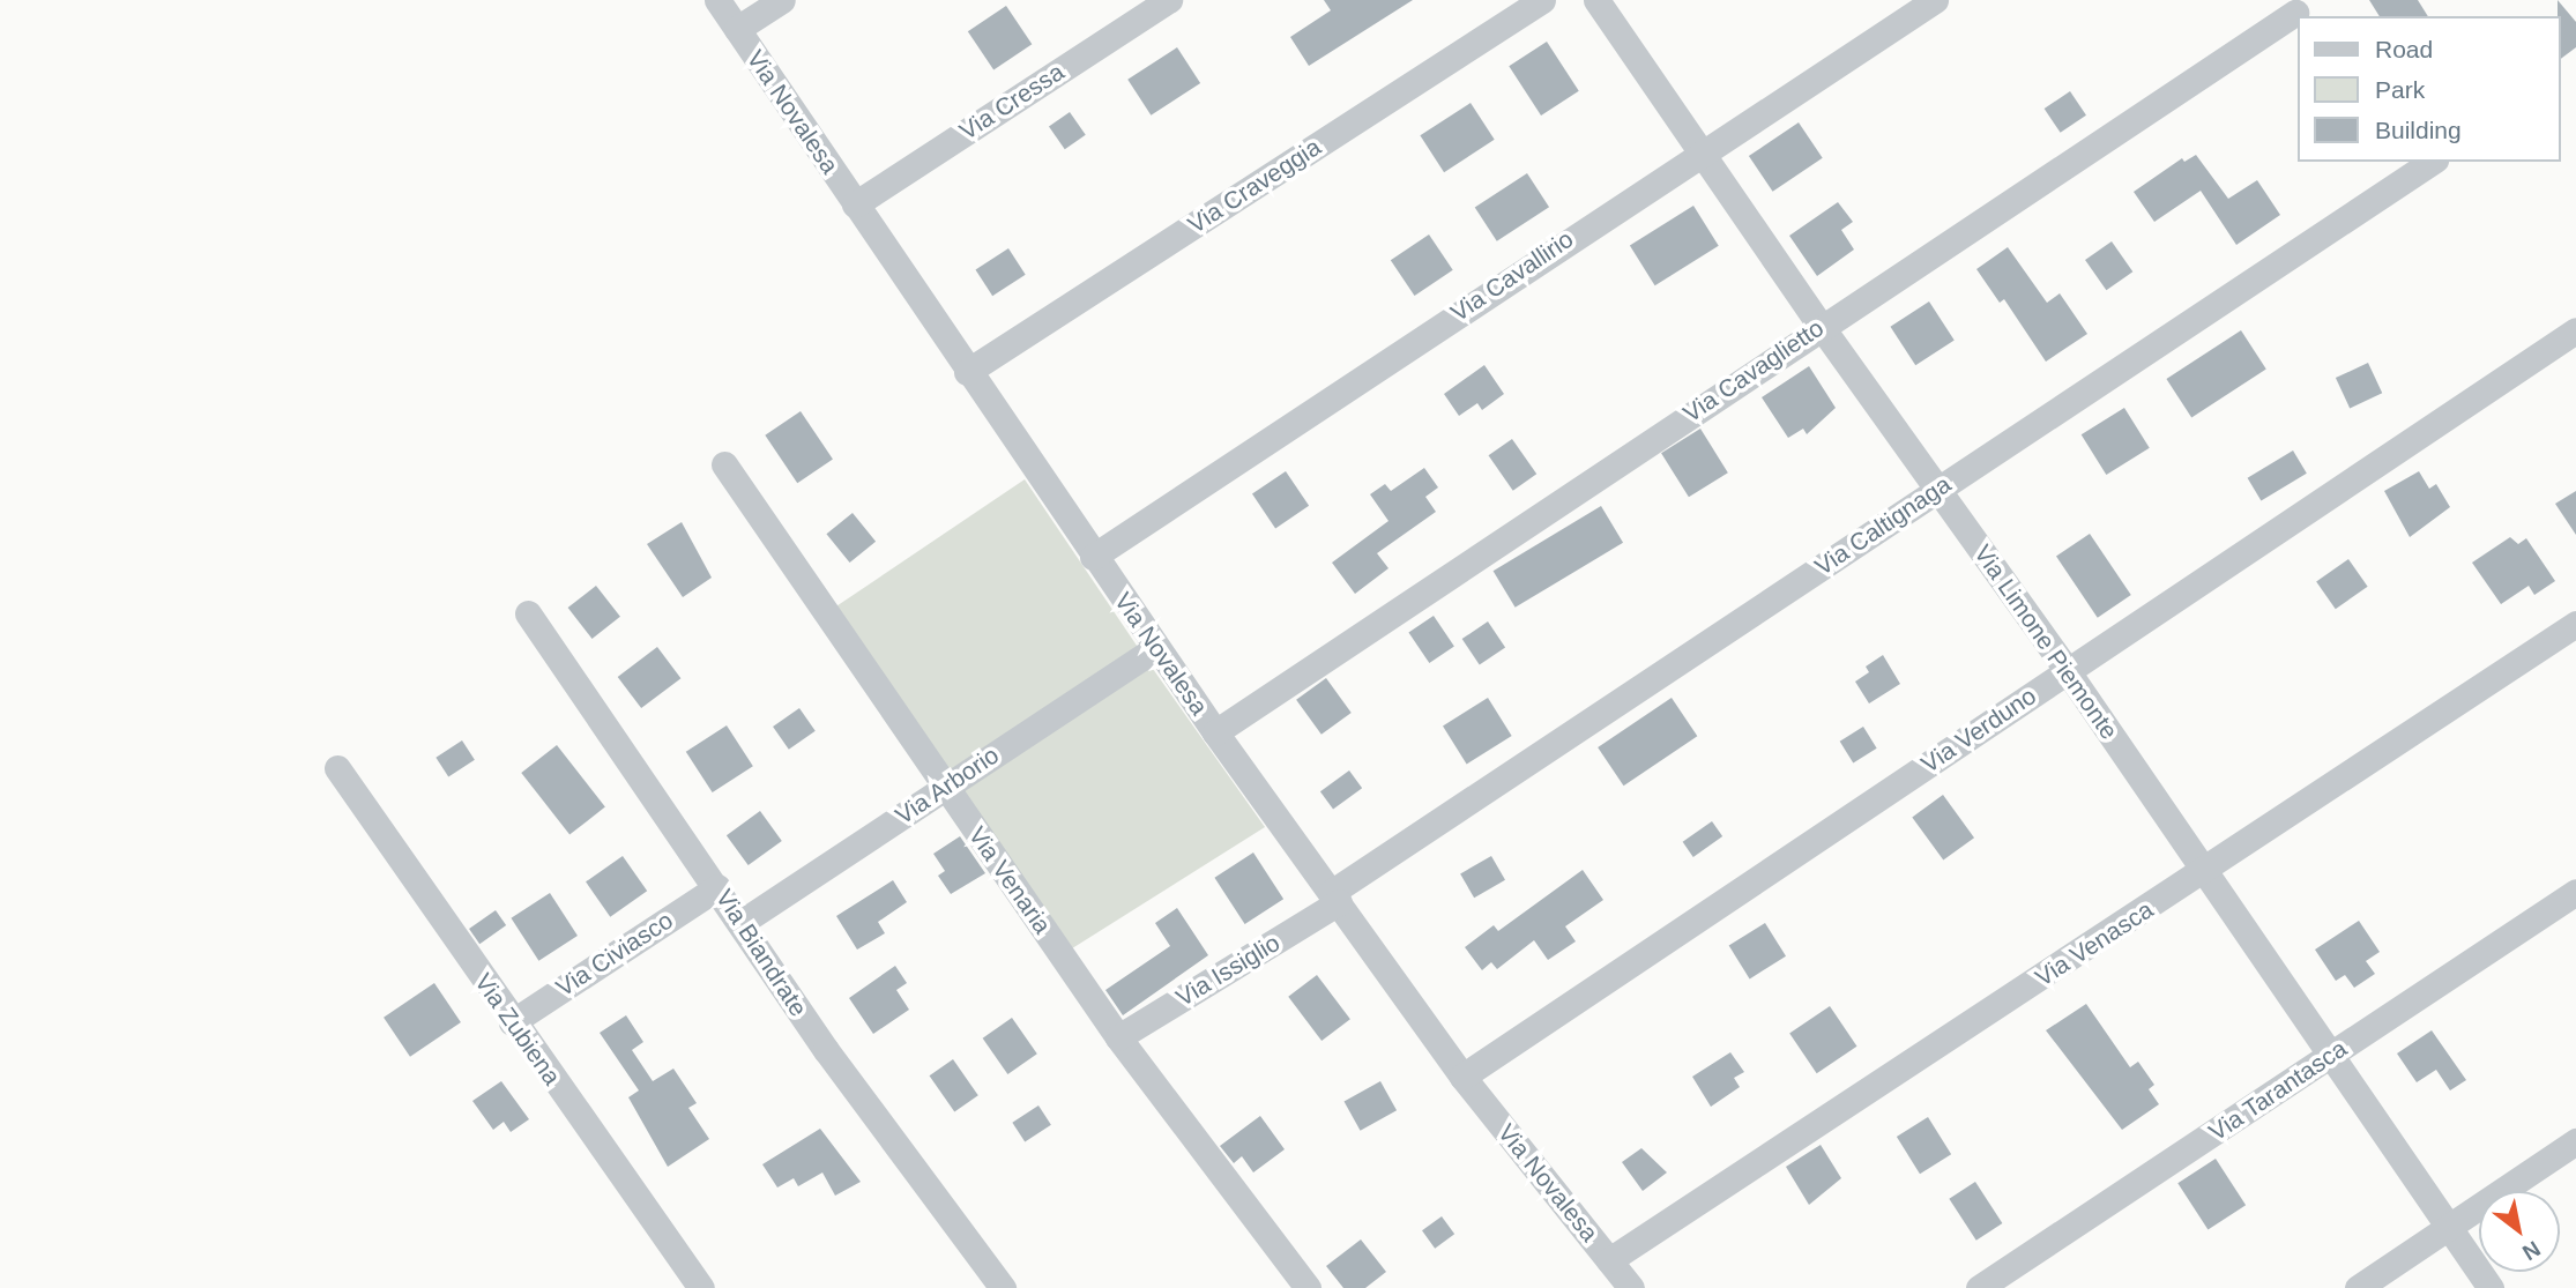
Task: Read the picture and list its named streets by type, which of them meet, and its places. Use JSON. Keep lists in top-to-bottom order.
{
  "streets": {
    "street": [
      "Via Cressa",
      "Via Novalesa",
      "Via Craveggia",
      "Via Cavallirio",
      "Via Cavaglietto",
      "Via Caltignaga",
      "Via Limone Piemonte",
      "Via Verduno",
      "Via Arborio",
      "Via Venaria",
      "Via Venasca",
      "Via Biandrate",
      "Via Civiasco",
      "Via Issiglio",
      "Via Zubiena",
      "Via Tarantasca"
    ]
  },
  "crossings": [
    ["Via Cressa", "Via Novalesa"],
    ["Via Novalesa", "Via Craveggia"],
    ["Via Novalesa", "Via Cavallirio"],
    ["Via Novalesa", "Via Cavaglietto"],
    ["Via Novalesa", "Via Caltignaga"],
    ["Via Novalesa", "Via Verduno"],
    ["Via Novalesa", "Via Arborio"],
    ["Via Novalesa", "Via Venasca"],
    ["Via Novalesa", "Via Issiglio"],
    ["Via Cavallirio", "Via Limone Piemonte"],
    ["Via Cavaglietto", "Via Limone Piemonte"],
    ["Via Caltignaga", "Via Limone Piemonte"],
    ["Via Caltignaga", "Via Issiglio"],
    ["Via Limone Piemonte", "Via Verduno"],
    ["Via Limone Piemonte", "Via Venasca"],
    ["Via Limone Piemonte", "Via Tarantasca"],
    ["Via Arborio", "Via Venaria"],
    ["Via Arborio", "Via Biandrate"],
    ["Via Venaria", "Via Issiglio"],
    ["Via Biandrate", "Via Civiasco"],
    ["Via Civiasco", "Via Zubiena"]
  ],
  "legend": ["Road", "Park", "Building"],
  "north": "bottom right"
}
